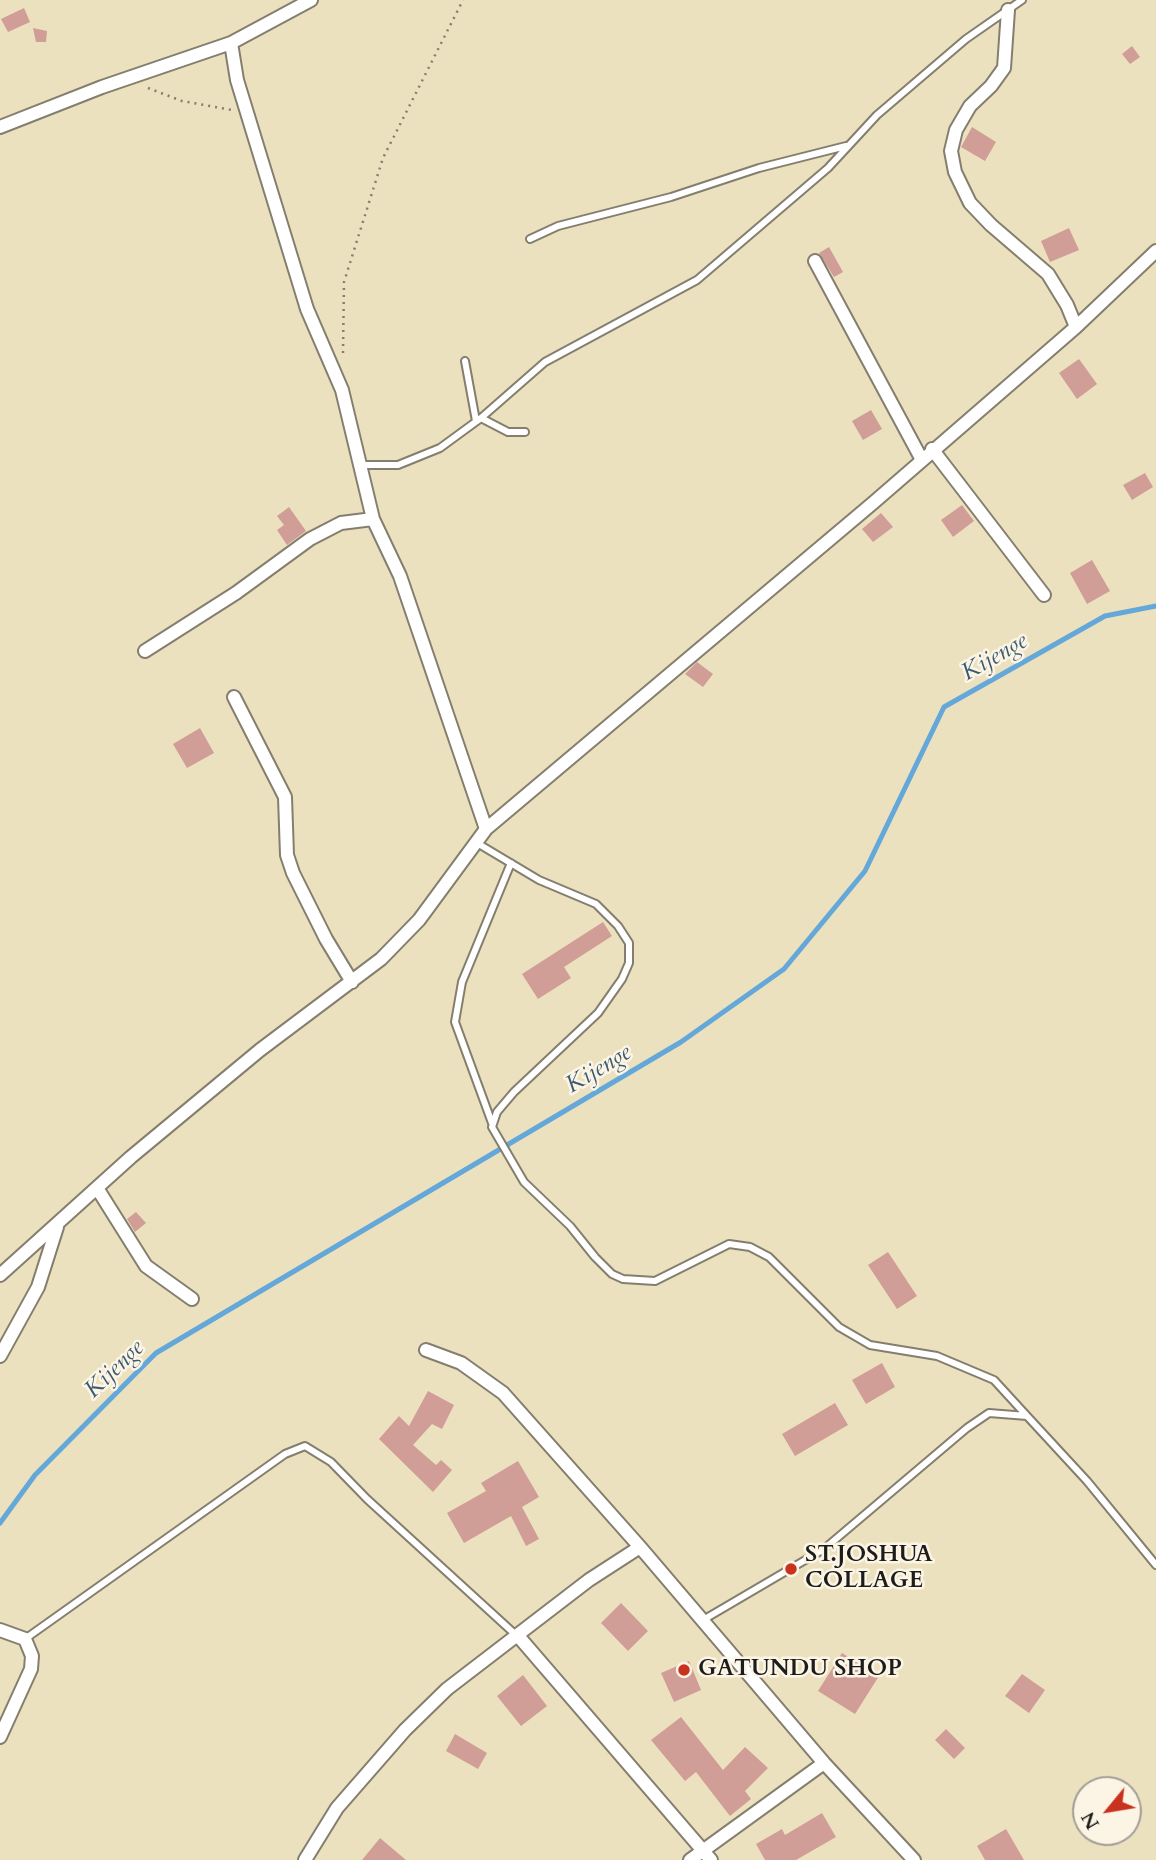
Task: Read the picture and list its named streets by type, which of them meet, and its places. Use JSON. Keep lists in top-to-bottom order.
{
  "water": ["Kijenge"],
  "places": ["ST.JOSHUA COLLAGE", "GATUNDU SHOP"],
  "north": "bottom left"
}
